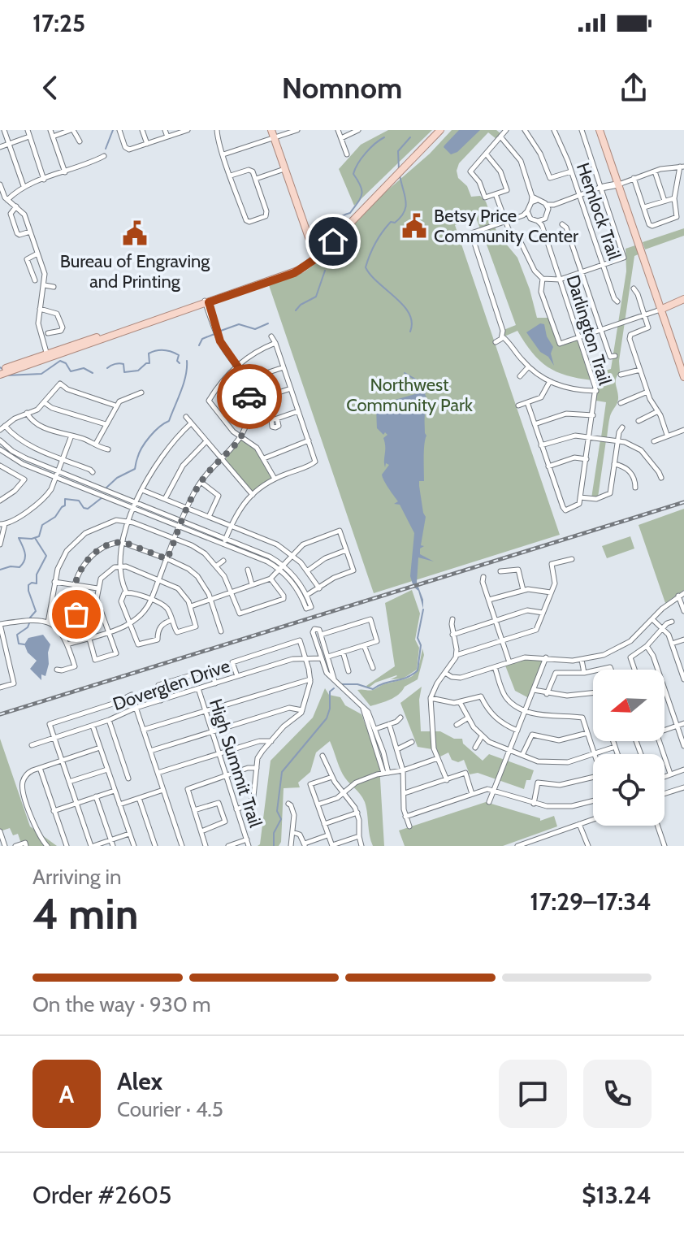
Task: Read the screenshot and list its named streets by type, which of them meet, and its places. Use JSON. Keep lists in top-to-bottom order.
{
  "streets": {
    "street": [
      "Hemlock Trail",
      "Darlington Trail",
      "Doverglen Drive",
      "High Summit Trail"
    ]
  },
  "crossings": [
    ["Doverglen Drive", "High Summit Trail"]
  ],
  "parks": ["Northwest Community Park"],
  "places": {
    "public building": ["Betsy Price Community Center", "Bureau of Engraving and Printing"]
  },
  "north": "left",
  "page": {
    "status": "17:25",
    "header": "Nomnom",
    "heading": ["4 min", "Arriving in", "17:29–17:34"],
    "panel": [
      "Alex",
      "Courier · 4.5",
      "Order #2605",
      "$13.24"
    ],
    "bar": "On the way · 930 m",
    "round": "A"
  }
}
